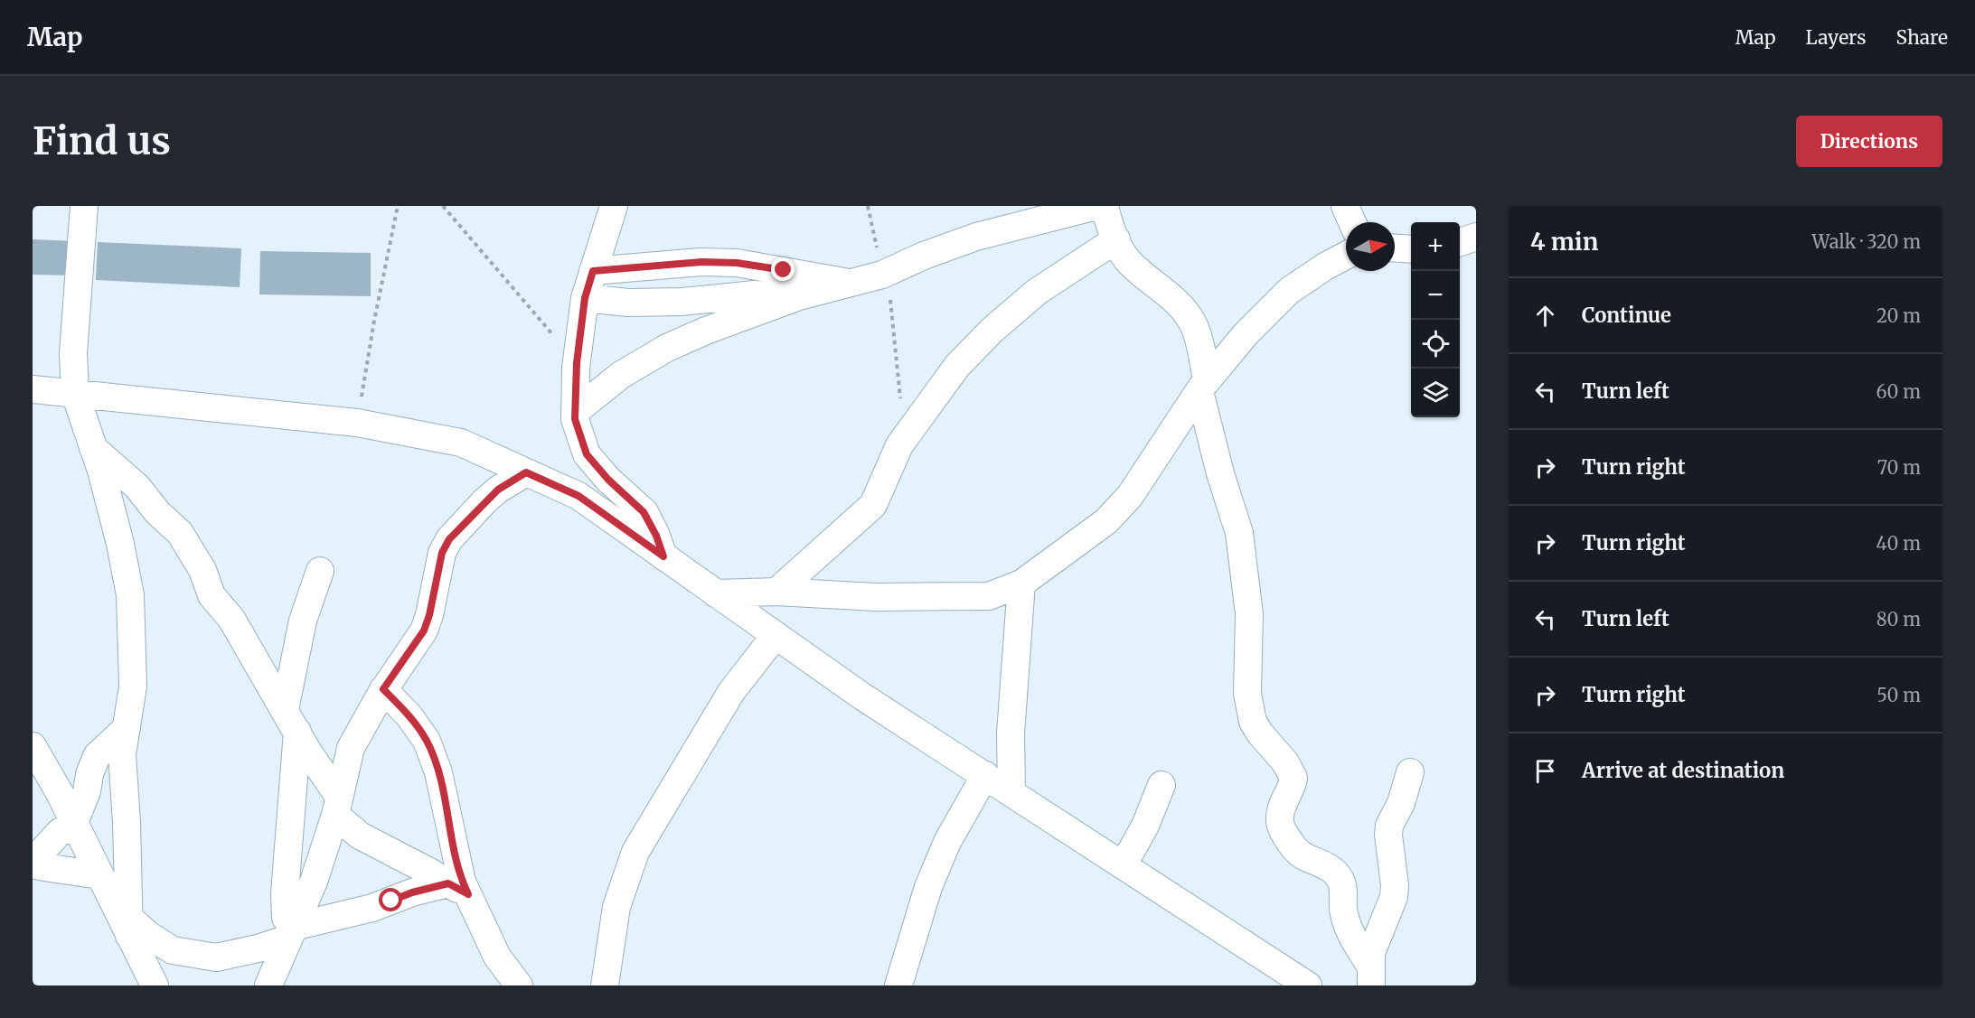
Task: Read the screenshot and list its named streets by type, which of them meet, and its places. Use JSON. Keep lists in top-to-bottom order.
{
  "north": "right",
  "page": {
    "header": "Map",
    "nav": ["Map", "Layers", "Share"],
    "buttons": "Directions",
    "title": "Find us",
    "heading": ["4 min", "Walk · 320 m"],
    "map_buttons": ["+", "−"],
    "list": [
      ["Continue", "20 m"],
      ["Turn left", "60 m"],
      ["Turn right", "70 m"],
      ["Turn right", "40 m"],
      ["Turn left", "80 m"],
      ["Turn right", "50 m"],
      "Arrive at destination"
    ]
  }
}
